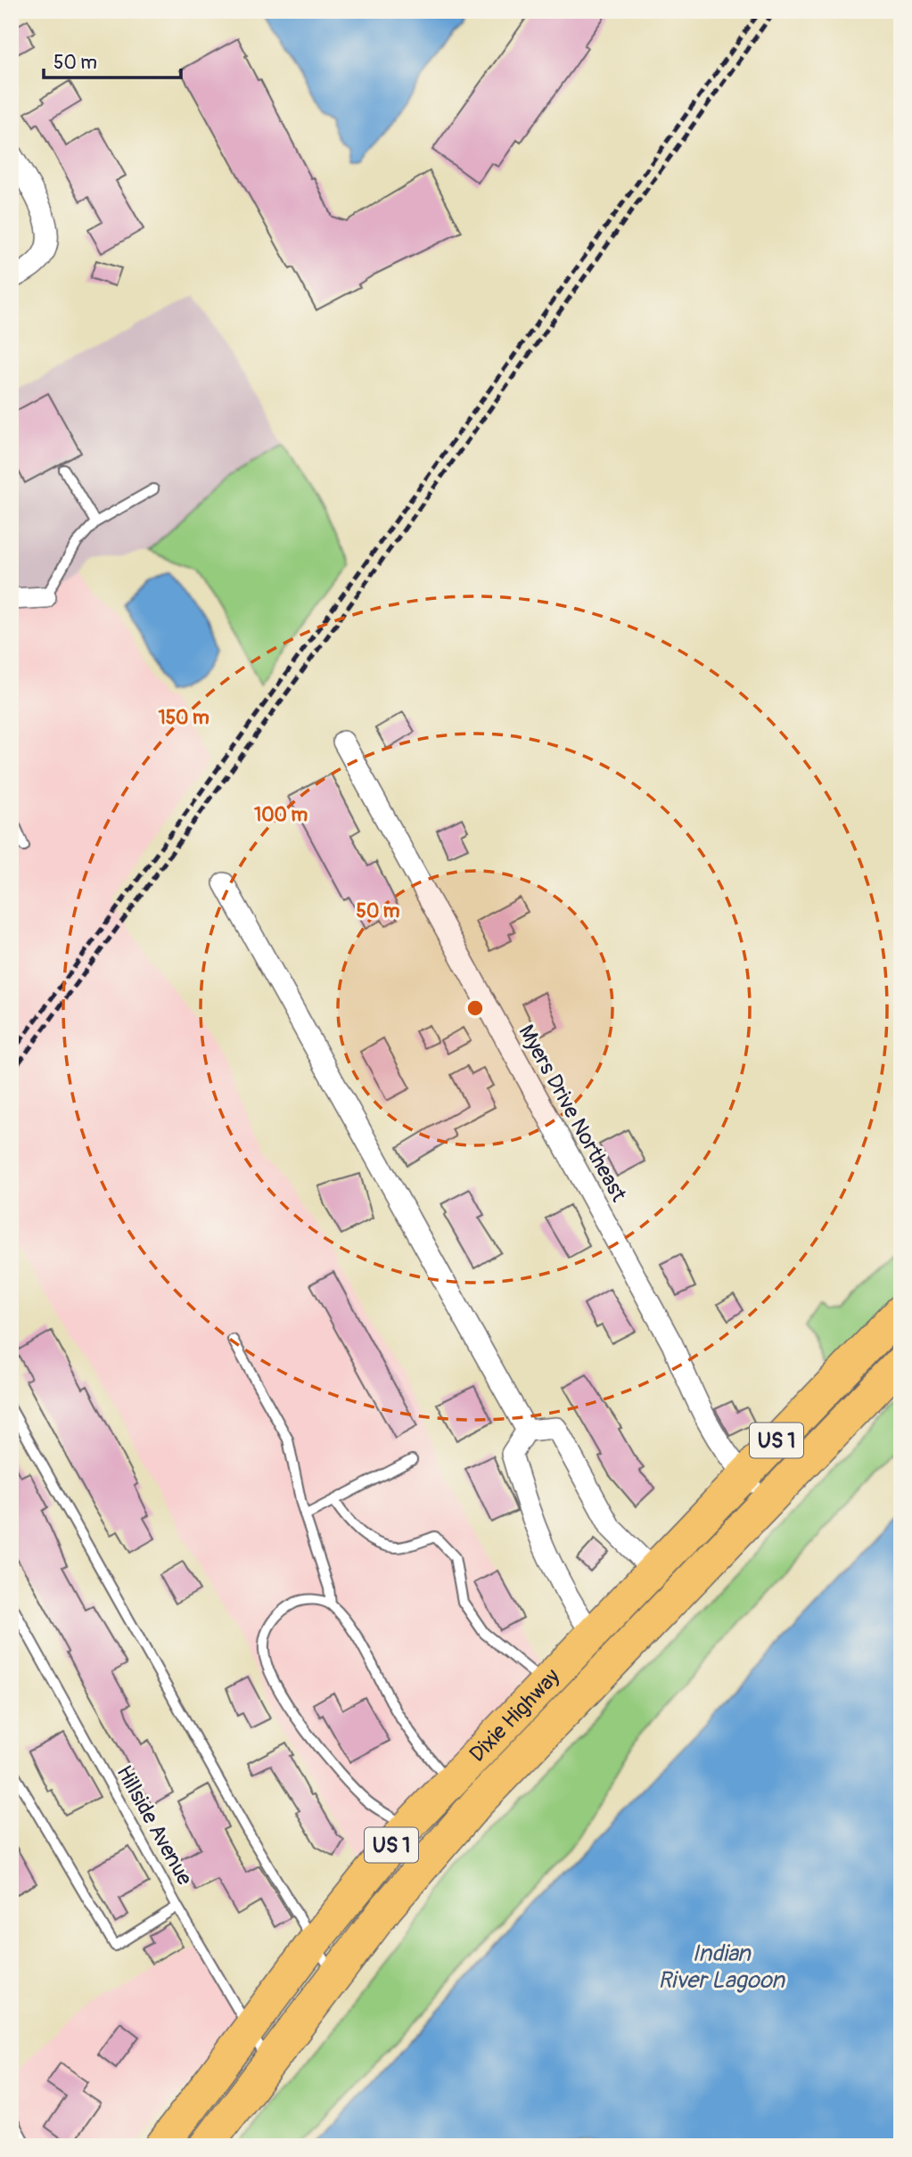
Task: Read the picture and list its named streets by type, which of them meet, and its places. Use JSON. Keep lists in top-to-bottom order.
{
  "streets": {
    "main road": ["US 1", "Dixie Highway"],
    "street": ["Myers Drive Northeast"],
    "lane": ["Hillside Avenue"]
  },
  "crossings": [
    ["Myers Drive Northeast", "Dixie Highway"],
    ["Dixie Highway", "Hillside Avenue"]
  ],
  "water": ["Indian River Lagoon"],
  "scale_bar": "50 m",
  "rings": ["150 m", "100 m", "50 m"]
}
